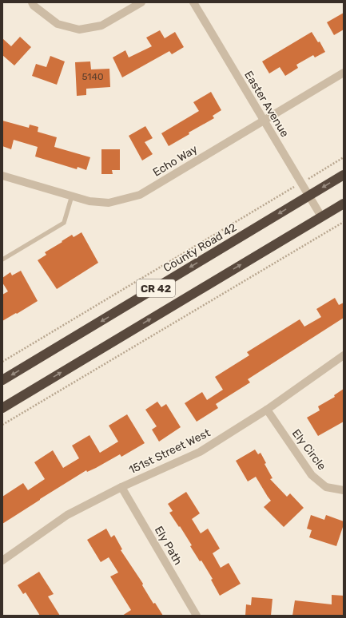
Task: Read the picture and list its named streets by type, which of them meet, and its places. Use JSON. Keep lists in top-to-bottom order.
{
  "streets": {
    "highway": ["County Road 42", "CR 42"],
    "street": [
      "Easter Avenue",
      "Echo Way",
      "Ely Circle",
      "151st Street West",
      "Ely Path"
    ]
  },
  "crossings": [
    ["Easter Avenue", "Echo Way"],
    ["Easter Avenue", "County Road 42"],
    ["Easter Avenue", "CR 42"],
    ["Ely Circle", "151st Street West"],
    ["151st Street West", "Ely Path"]
  ],
  "house_numbers": ["5140"]
}
